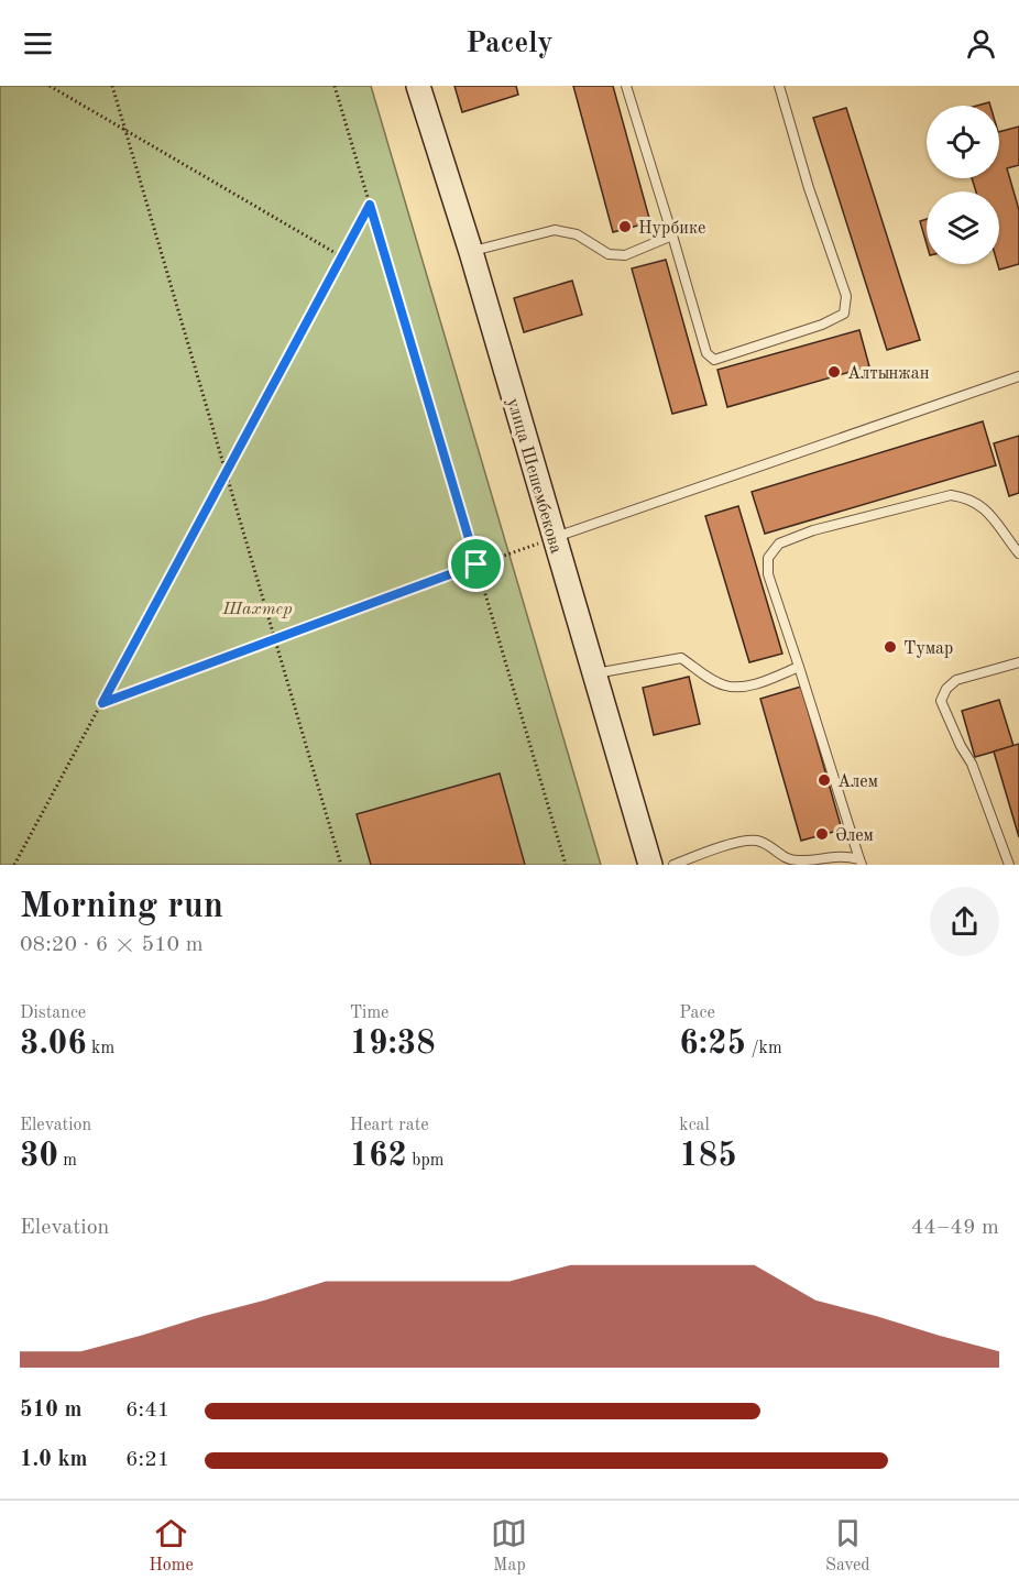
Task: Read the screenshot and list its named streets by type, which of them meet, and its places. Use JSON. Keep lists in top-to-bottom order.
{
  "streets": {
    "street": ["улица Шешембекова"]
  },
  "parks": ["Шахтер"],
  "places": [
    "Нурбике",
    "Алтынжан",
    "Тумар",
    "Алем",
    "Әлем"
  ],
  "page": {
    "header": "Pacely",
    "heading": ["Morning run", "08:20 · 6 × 510 m"],
    "stats": [
      ["Distance", "3.06 km"],
      ["Time", "19:38"],
      ["Pace", "6:25 /km"],
      ["Elevation", "30 m"],
      ["Heart rate", "162 bpm"],
      ["kcal", "185"]
    ],
    "chart": ["Elevation", "44–49 m"],
    "list": [
      {
        "name": "510 m",
        "note": "6:41"
      },
      {
        "name": "1.0 km",
        "note": "6:21"
      }
    ],
    "tabs": ["Home", "Map", "Saved"]
  }
}
